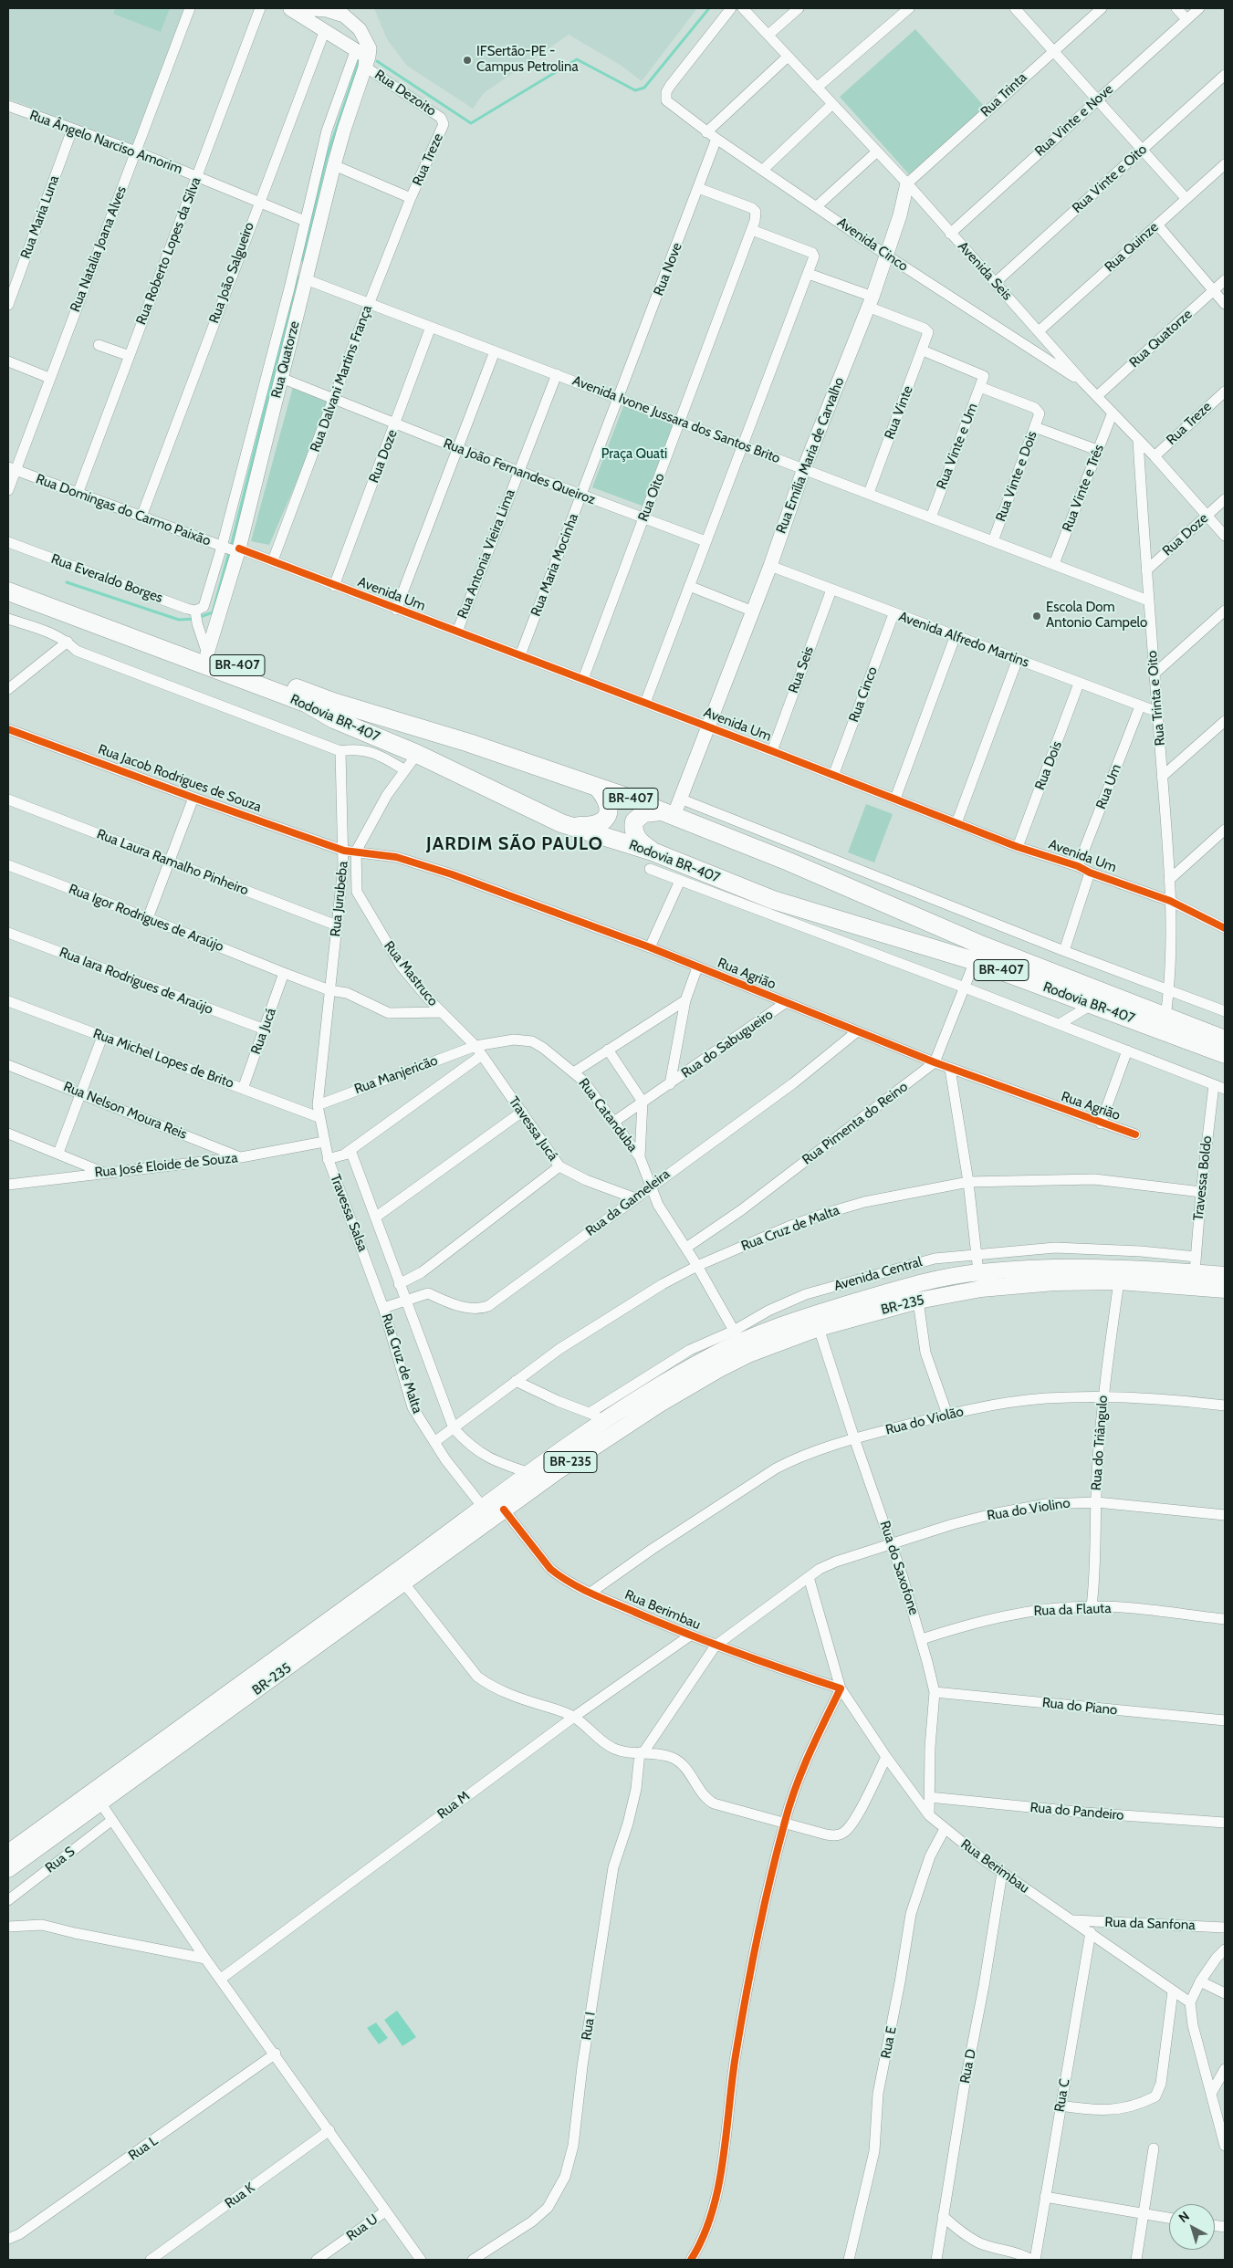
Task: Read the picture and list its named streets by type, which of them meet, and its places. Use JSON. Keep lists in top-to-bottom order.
{
  "streets": {
    "highway": ["BR-407", "Rodovia BR-407"],
    "main road": ["BR-235"],
    "street": [
      "Rua Dezoito",
      "Rua Trinta",
      "Rua Vinte e Nove",
      "Rua Ângelo Narciso Amorim",
      "Rua Treze",
      "Rua Vinte e Oito",
      "Rua Maria Luna",
      "Avenida Cinco",
      "Rua Quinze",
      "Rua Natalia Joana Alves",
      "Rua Roberto Lopes da Silva",
      "Rua Nove",
      "Avenida Seis",
      "Rua João Salgueiro",
      "Rua Quatorze",
      "Rua Dalvani Martins França",
      "Rua Vinte",
      "Avenida Ivone Jussara dos Santos Brito",
      "Rua Vinte e Um",
      "Rua Emília Maria de Carvalho",
      "Rua Doze",
      "Rua João Fernandes Queiroz",
      "Rua Vinte e Dois",
      "Rua Vinte e Três",
      "Rua Oito",
      "Rua Domingas do Carmo Paixão",
      "Rua Antonia Vieira Lima",
      "Rua Maria Mocinha",
      "Rua Everaldo Borges",
      "Avenida Um",
      "Avenida Alfredo Martins",
      "Rua Seis",
      "Rua Cinco",
      "Rua Trinta e Oito",
      "Rua Dois",
      "Rua Jacob Rodrigues de Souza",
      "Rua Um",
      "Rua Laura Ramalho Pinheiro",
      "Rua Jurubeba",
      "Rua Igor Rodrigues de Araújo",
      "Rua Mastruco",
      "Rua Agrião",
      "Rua Iara Rodrigues de Araújo",
      "Rua Jucá",
      "Rua do Sabugueiro",
      "Rua Michel Lopes de Brito",
      "Rua Manjericão",
      "Rua Nelson Moura Reis",
      "Rua Catanduba",
      "Rua Pimenta do Reino",
      "Travessa Jucá",
      "Rua José Eloide de Souza",
      "Travessa Boldo",
      "Rua da Gameleira",
      "Travessa Salsa",
      "Rua Cruz de Malta",
      "Avenida Central",
      "Rua do Violão",
      "Rua do Triângulo",
      "Rua do Violino",
      "Rua do Saxofone",
      "Rua Berimbau",
      "Rua da Flauta",
      "Rua do Piano",
      "Rua M",
      "Rua do Pandeiro",
      "Rua S",
      "Rua da Sanfona",
      "Rua I",
      "Rua E",
      "Rua D",
      "Rua C",
      "Rua L",
      "Rua K",
      "Rua U"
    ]
  },
  "crossings": [
    ["Rua Dezoito", "Rua Treze"],
    ["Rua Dezoito", "Rua Quatorze"],
    ["Rua Trinta", "Avenida Seis"],
    ["Rua Trinta", "Rua Emília Maria de Carvalho"],
    ["Rua Vinte e Nove", "Avenida Seis"],
    ["Rua Ângelo Narciso Amorim", "Rua Maria Luna"],
    ["Rua Ângelo Narciso Amorim", "Rua Natalia Joana Alves"],
    ["Rua Ângelo Narciso Amorim", "Rua Roberto Lopes da Silva"],
    ["Rua Ângelo Narciso Amorim", "Rua João Salgueiro"],
    ["Rua Treze", "Avenida Seis"],
    ["Rua Treze", "Rua Dalvani Martins França"],
    ["Rua Vinte e Oito", "Avenida Seis"],
    ["Avenida Cinco", "Rua Nove"],
    ["Avenida Cinco", "Avenida Seis"],
    ["Avenida Cinco", "Rua Emília Maria de Carvalho"],
    ["Rua Quinze", "Avenida Seis"],
    ["Rua Natalia Joana Alves", "Rua Domingas do Carmo Paixão"],
    ["Rua Roberto Lopes da Silva", "Rua Domingas do Carmo Paixão"],
    ["Rua Nove", "Avenida Ivone Jussara dos Santos Brito"],
    ["Rua Nove", "Rua Oito"],
    ["Rua Nove", "Rua Maria Mocinha"],
    ["Avenida Seis", "Rua Quatorze"],
    ["Avenida Seis", "Rua Emília Maria de Carvalho"],
    ["Avenida Seis", "Rua Doze"],
    ["Avenida Seis", "Rua Vinte e Três"],
    ["Avenida Seis", "Rua Trinta e Oito"],
    ["Rua João Salgueiro", "Rua Domingas do Carmo Paixão"],
    ["Rua Quatorze", "Avenida Ivone Jussara dos Santos Brito"],
    ["Rua Quatorze", "Rua Domingas do Carmo Paixão"],
    ["Rua Quatorze", "Avenida Um"],
    ["Rua Quatorze", "Rodovia BR-407"],
    ["Rua Dalvani Martins França", "Avenida Ivone Jussara dos Santos Brito"],
    ["Rua Dalvani Martins França", "Rua João Fernandes Queiroz"],
    ["Rua Dalvani Martins França", "Avenida Um"],
    ["Rua Vinte", "Avenida Ivone Jussara dos Santos Brito"],
    ["Rua Vinte", "Rua Vinte e Um"],
    ["Rua Vinte", "Rua Emília Maria de Carvalho"],
    ["Avenida Ivone Jussara dos Santos Brito", "Rua Vinte e Um"],
    ["Avenida Ivone Jussara dos Santos Brito", "Rua Emília Maria de Carvalho"],
    ["Avenida Ivone Jussara dos Santos Brito", "Rua Doze"],
    ["Avenida Ivone Jussara dos Santos Brito", "Rua Vinte e Dois"],
    ["Avenida Ivone Jussara dos Santos Brito", "Rua Vinte e Três"],
    ["Avenida Ivone Jussara dos Santos Brito", "Rua Oito"],
    ["Avenida Ivone Jussara dos Santos Brito", "Rua Antonia Vieira Lima"],
    ["Avenida Ivone Jussara dos Santos Brito", "Rua Maria Mocinha"],
    ["Avenida Ivone Jussara dos Santos Brito", "Rua Trinta e Oito"],
    ["Rua Vinte e Um", "Rua Vinte e Dois"],
    ["Rua Emília Maria de Carvalho", "Avenida Um"],
    ["Rua Emília Maria de Carvalho", "Avenida Alfredo Martins"],
    ["Rua Emília Maria de Carvalho", "Rodovia BR-407"],
    ["Rua Doze", "Rua João Fernandes Queiroz"],
    ["Rua Doze", "Avenida Um"],
    ["Rua Doze", "Rua Trinta e Oito"],
    ["Rua João Fernandes Queiroz", "Rua Oito"],
    ["Rua João Fernandes Queiroz", "Rua Antonia Vieira Lima"],
    ["Rua João Fernandes Queiroz", "Rua Maria Mocinha"],
    ["Rua Oito", "Avenida Um"],
    ["Rua Domingas do Carmo Paixão", "Avenida Um"],
    ["Rua Antonia Vieira Lima", "Avenida Um"],
    ["Rua Maria Mocinha", "Avenida Um"],
    ["Avenida Um", "Rua Seis"],
    ["Avenida Um", "Rua Cinco"],
    ["Avenida Um", "Rua Trinta e Oito"],
    ["Avenida Um", "Rua Dois"],
    ["Avenida Um", "Rua Um"],
    ["Avenida Alfredo Martins", "Rua Seis"],
    ["Avenida Alfredo Martins", "Rua Cinco"],
    ["Avenida Alfredo Martins", "Rua Trinta e Oito"],
    ["Avenida Alfredo Martins", "Rua Dois"],
    ["Avenida Alfredo Martins", "Rua Um"],
    ["BR-407", "Rua Trinta e Oito"],
    ["BR-407", "Rodovia BR-407"],
    ["Rua Trinta e Oito", "Rodovia BR-407"],
    ["Rua Jacob Rodrigues de Souza", "Rua Jurubeba"],
    ["Rua Jacob Rodrigues de Souza", "Rua Agrião"],
    ["Rua Laura Ramalho Pinheiro", "Rua Jurubeba"],
    ["Rua Jurubeba", "Rua Igor Rodrigues de Araújo"],
    ["Rua Jurubeba", "Rua Mastruco"],
    ["Rua Jurubeba", "Rua Agrião"],
    ["Rua Jurubeba", "Rua Michel Lopes de Brito"],
    ["Rua Jurubeba", "Rua Manjericão"],
    ["Rua Jurubeba", "Travessa Salsa"],
    ["Rua Igor Rodrigues de Araújo", "Rua Mastruco"],
    ["Rua Igor Rodrigues de Araújo", "Rua Jucá"],
    ["Rua Mastruco", "Rua Agrião"],
    ["Rua Mastruco", "Travessa Jucá"],
    ["Rua Agrião", "Rua do Sabugueiro"],
    ["Rua Agrião", "Rua Pimenta do Reino"],
    ["Rua Agrião", "Rua da Gameleira"],
    ["Rua Iara Rodrigues de Araújo", "Rua Jucá"],
    ["Rua Jucá", "Rua Michel Lopes de Brito"],
    ["Rua do Sabugueiro", "Rua Catanduba"],
    ["Rua Michel Lopes de Brito", "Travessa Salsa"],
    ["Rua Manjericão", "Rua Catanduba"],
    ["Rua Manjericão", "Travessa Jucá"],
    ["Rua Nelson Moura Reis", "Rua José Eloide de Souza"],
    ["Rua Catanduba", "Travessa Jucá"],
    ["Rua Catanduba", "Rua da Gameleira"],
    ["Travessa Jucá", "Rua da Gameleira"],
    ["Rua José Eloide de Souza", "Travessa Salsa"],
    ["Travessa Boldo", "Rua Cruz de Malta"],
    ["Travessa Boldo", "Avenida Central"],
    ["Travessa Boldo", "BR-235"],
    ["Rua da Gameleira", "Travessa Salsa"],
    ["Rua da Gameleira", "Rua Cruz de Malta"],
    ["Travessa Salsa", "Rua Cruz de Malta"],
    ["Rua Cruz de Malta", "BR-235"],
    ["Avenida Central", "BR-235"],
    ["BR-235", "Rua do Triângulo"],
    ["BR-235", "Rua do Saxofone"],
    ["BR-235", "Rua Berimbau"],
    ["Rua do Violão", "Rua do Triângulo"],
    ["Rua do Violão", "Rua do Saxofone"],
    ["Rua do Violão", "Rua Berimbau"],
    ["Rua do Triângulo", "Rua do Violino"],
    ["Rua do Triângulo", "Rua da Flauta"],
    ["Rua do Violino", "Rua do Saxofone"],
    ["Rua do Violino", "Rua Berimbau"],
    ["Rua do Violino", "Rua I"],
    ["Rua do Saxofone", "Rua Berimbau"],
    ["Rua do Saxofone", "Rua da Flauta"],
    ["Rua do Saxofone", "Rua do Piano"],
    ["Rua do Saxofone", "Rua do Pandeiro"],
    ["Rua Berimbau", "Rua M"],
    ["Rua Berimbau", "Rua da Sanfona"],
    ["Rua Berimbau", "Rua E"],
    ["Rua Berimbau", "Rua D"],
    ["Rua Berimbau", "Rua C"]
  ],
  "districts": ["JARDIM SÃO PAULO"],
  "parks": ["Praça Quati"],
  "places": ["IFSertão-PE - Campus Petrolina", "Escola Dom Antonio Campelo"],
  "north": "top left"
}
